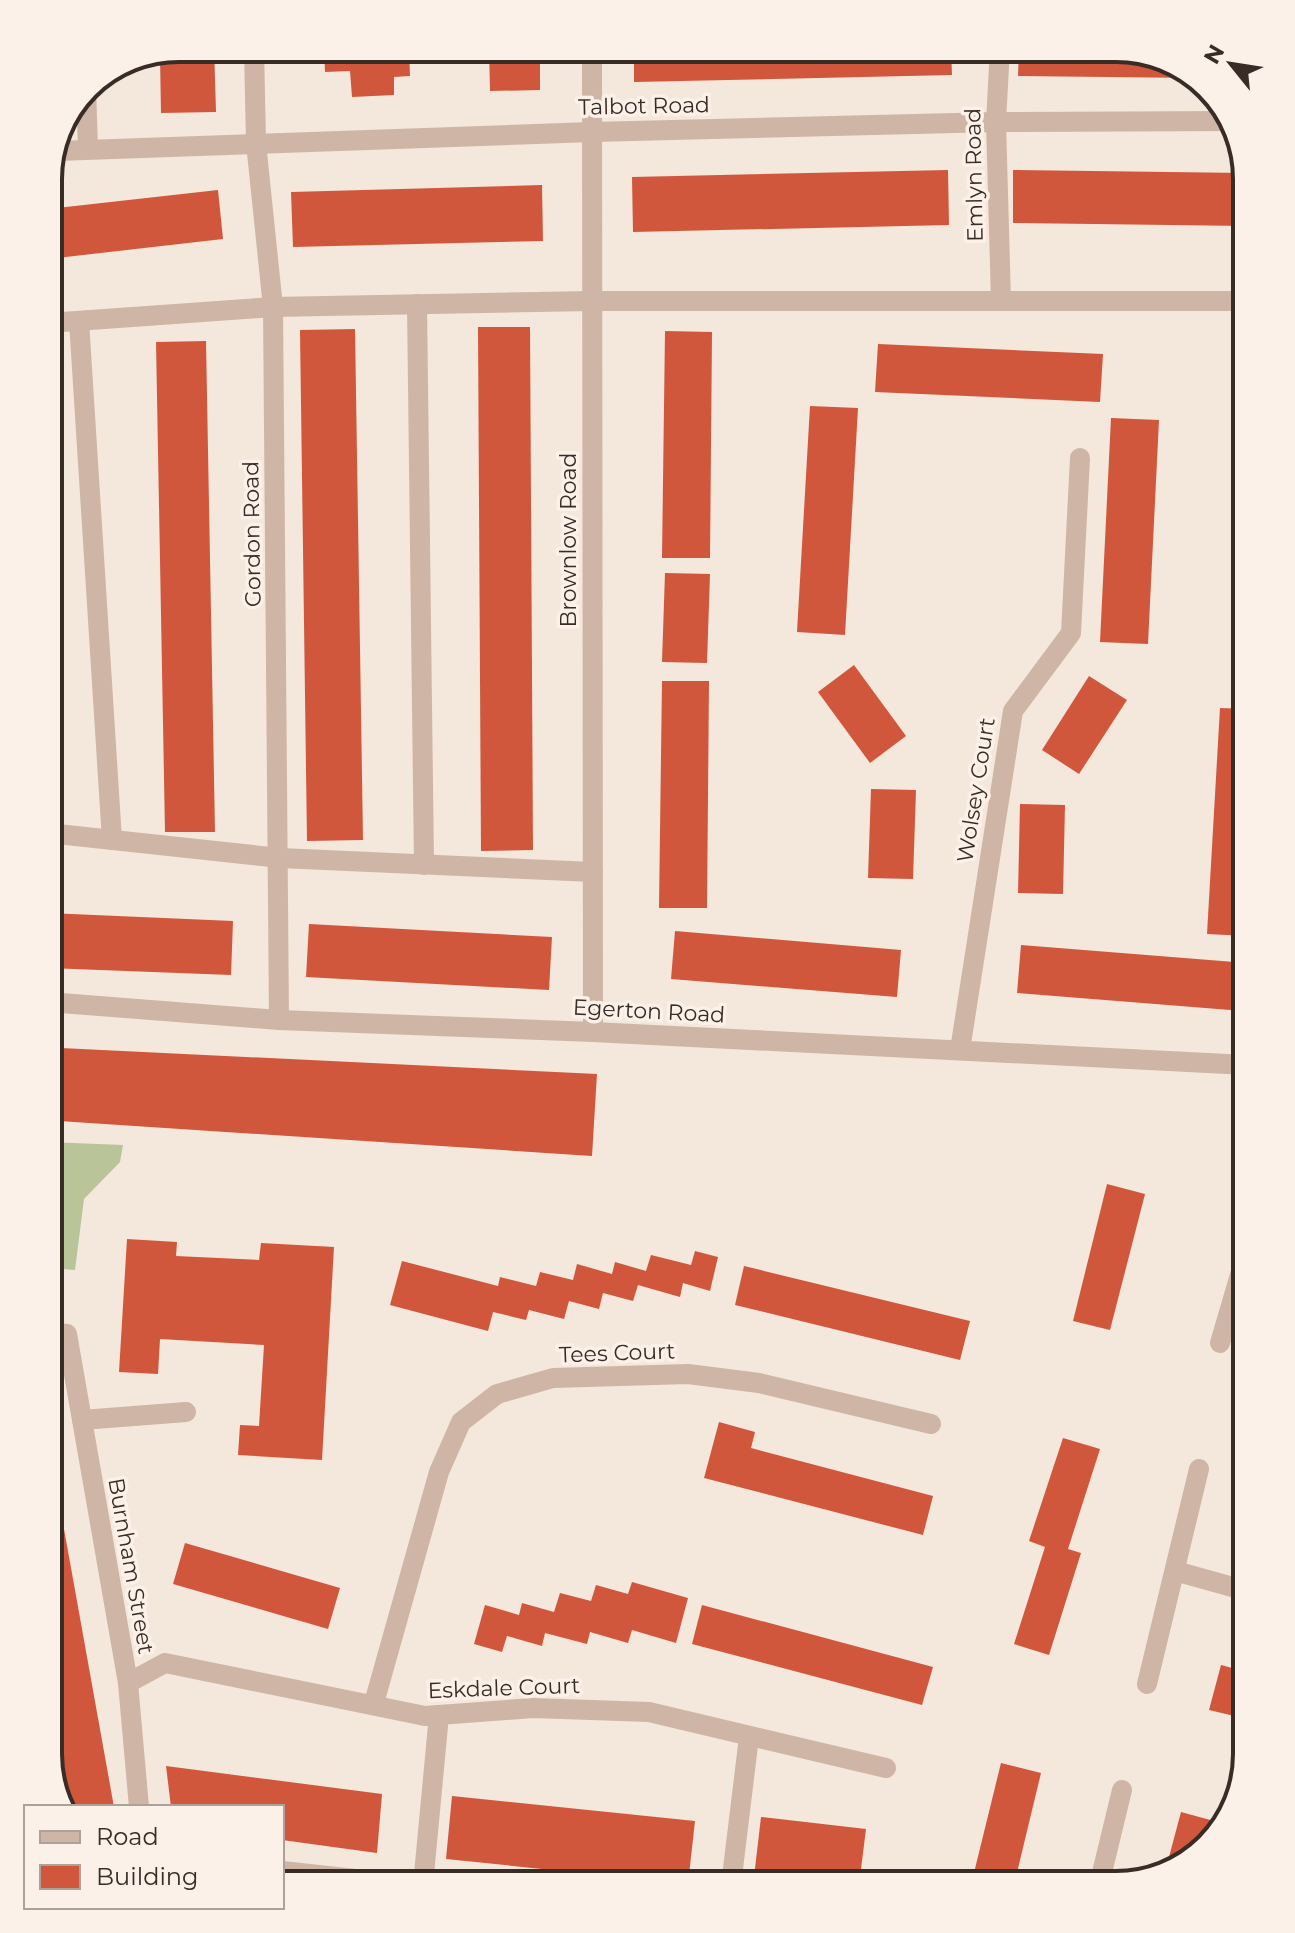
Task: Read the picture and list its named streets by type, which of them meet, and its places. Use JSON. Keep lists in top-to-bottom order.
{
  "streets": {
    "street": [
      "Talbot Road",
      "Emlyn Road",
      "Gordon Road",
      "Brownlow Road",
      "Wolsey Court",
      "Egerton Road",
      "Tees Court",
      "Burnham Street",
      "Eskdale Court"
    ]
  },
  "crossings": [
    ["Talbot Road", "Emlyn Road"],
    ["Talbot Road", "Gordon Road"],
    ["Talbot Road", "Brownlow Road"],
    ["Gordon Road", "Egerton Road"],
    ["Brownlow Road", "Egerton Road"],
    ["Wolsey Court", "Egerton Road"],
    ["Tees Court", "Eskdale Court"],
    ["Burnham Street", "Eskdale Court"]
  ],
  "legend": ["Road", "Building"],
  "north": "top left"
}
